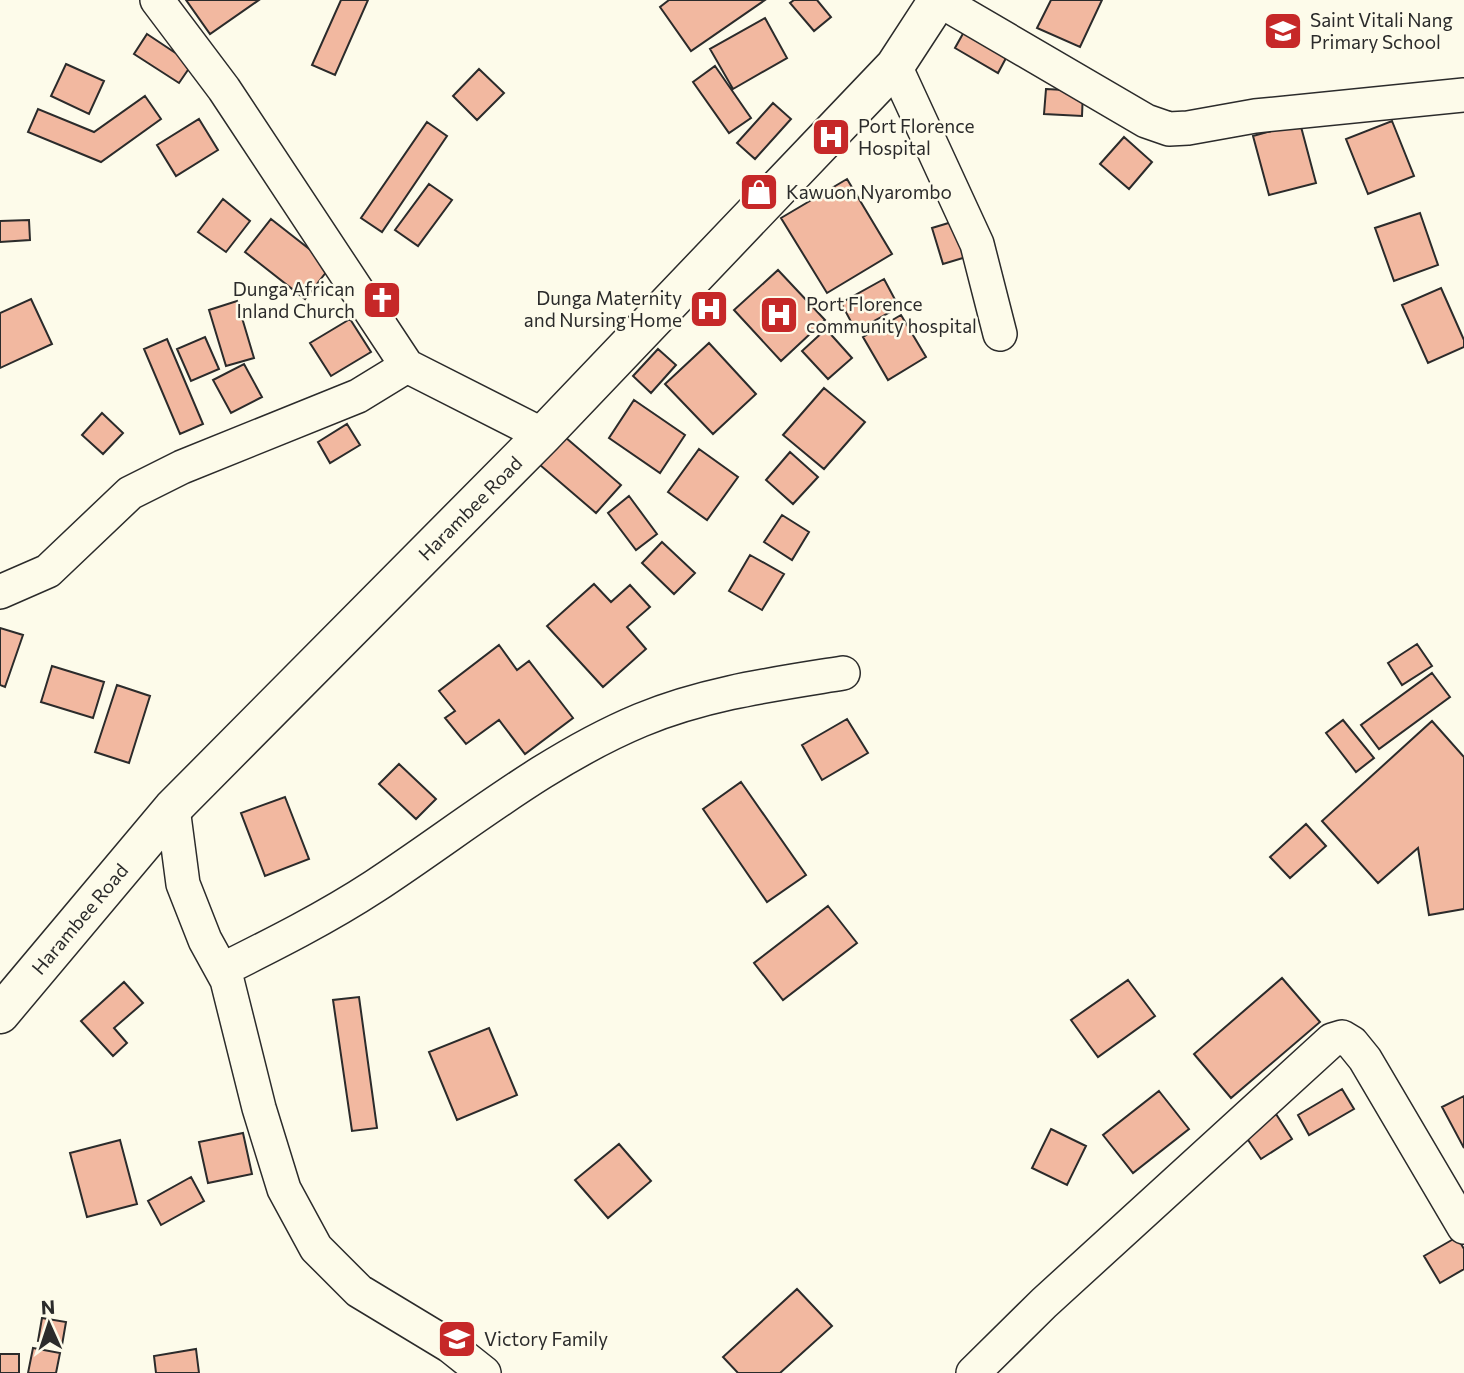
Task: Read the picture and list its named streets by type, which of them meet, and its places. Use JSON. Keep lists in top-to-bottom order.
{
  "streets": {
    "main road": ["Harambee Road"]
  },
  "places": {
    "school or university": ["Saint Vitali Nang Primary School", "Victory Family"],
    "hospital": ["Port Florence Hospital", "Dunga Maternity and Nursing Home", "Port Florence community hospital"],
    "shop": ["Kawuon Nyarombo"],
    "church": ["Dunga African Inland Church"]
  },
  "north": "top"
}
